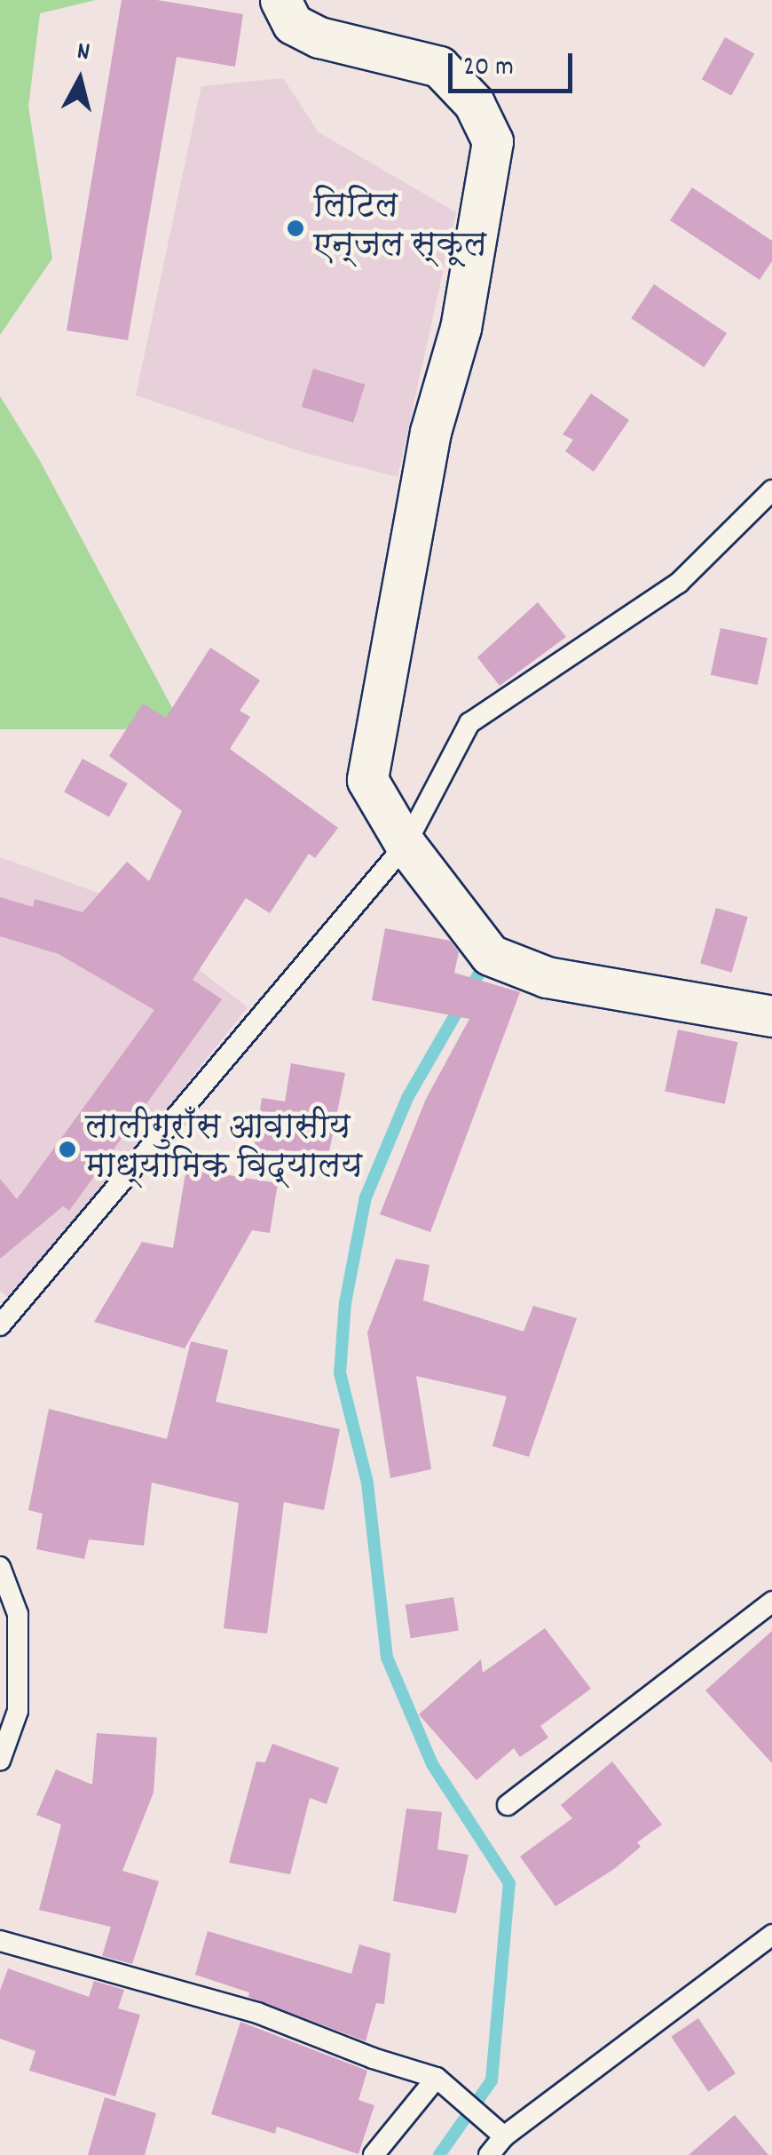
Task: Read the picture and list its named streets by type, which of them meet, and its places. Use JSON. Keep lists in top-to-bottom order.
{
  "places": ["लिटिल एन्जल स्कूल", "लालीगुराँस आवासीय माध्यामिक विद्यालय"],
  "scale_bar": "20 m",
  "north": "top"
}
